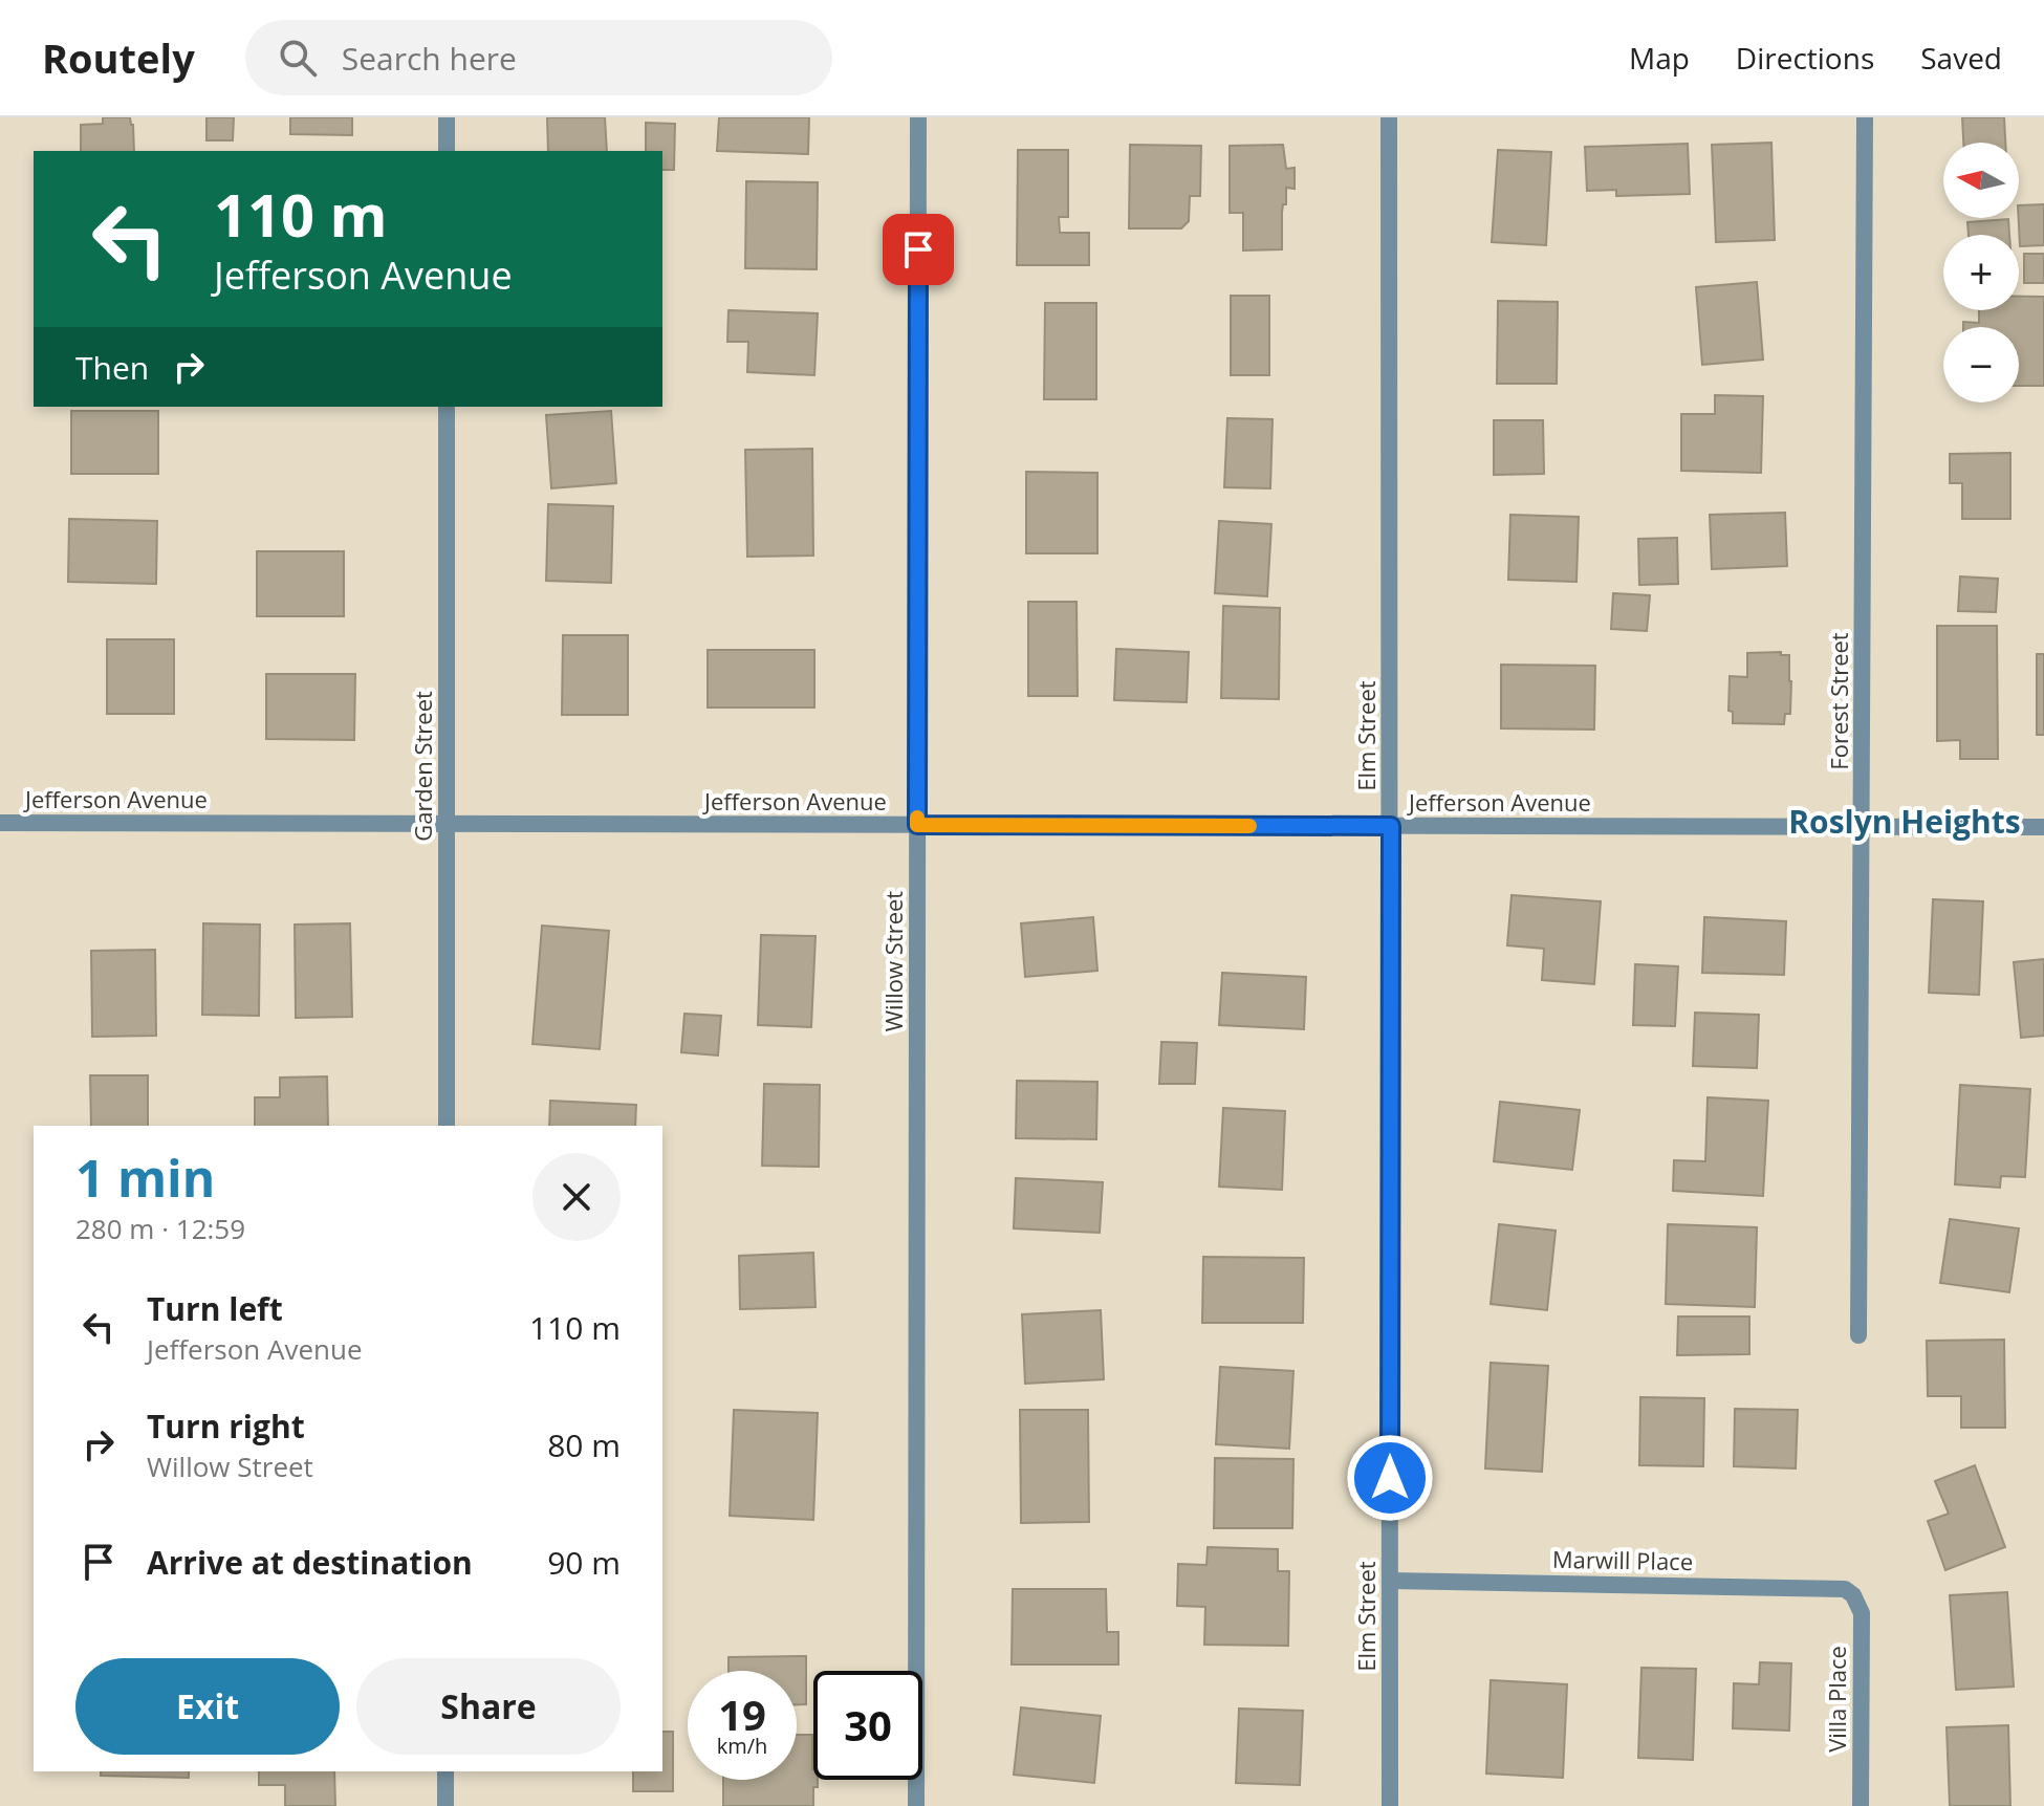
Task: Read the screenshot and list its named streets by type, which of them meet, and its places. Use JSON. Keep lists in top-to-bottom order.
{
  "streets": {
    "street": [
      "Forest Street",
      "Elm Street",
      "Garden Street",
      "Jefferson Avenue",
      "Willow Street",
      "Marwill Place",
      "Villa Place"
    ]
  },
  "crossings": [
    ["Forest Street", "Jefferson Avenue"],
    ["Elm Street", "Jefferson Avenue"],
    ["Elm Street", "Marwill Place"],
    ["Garden Street", "Jefferson Avenue"],
    ["Jefferson Avenue", "Willow Street"],
    ["Marwill Place", "Villa Place"]
  ],
  "districts": ["Roslyn Heights"],
  "north": "left",
  "page": {
    "header": "Routely",
    "search": "Search here",
    "nav": ["Map", "Directions", "Saved"],
    "map_buttons": ["+", "−"],
    "turn": ["110 m", "Jefferson Avenue"],
    "then": "Then",
    "heading": ["1 min", "280 m · 12:59"],
    "list": [
      {
        "name": "Turn left",
        "note": "Jefferson Avenue",
        "value": "110 m"
      },
      {
        "name": "Turn right",
        "note": "Willow Street",
        "value": "80 m"
      },
      {
        "name": "Arrive at destination",
        "value": "90 m"
      }
    ],
    "buttons": ["Exit", "Share"],
    "speed": "19 km/h",
    "limit": "30"
  }
}
